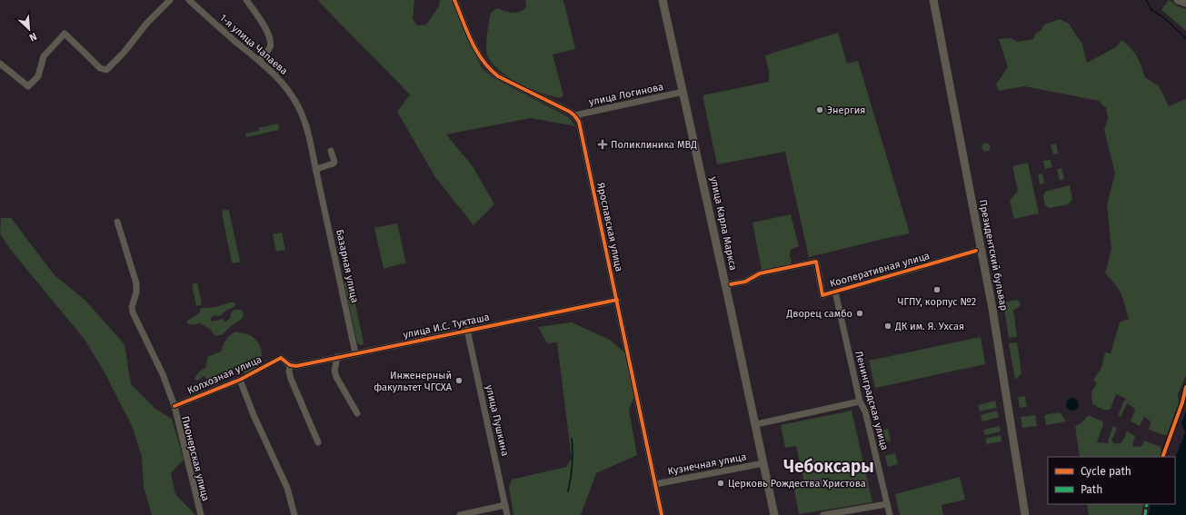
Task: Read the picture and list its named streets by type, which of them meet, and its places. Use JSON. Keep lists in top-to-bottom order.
{
  "streets": {
    "main road": ["улица Карла Маркса", "Президентский бульвар"],
    "street": [
      "1-я улица Чапаева",
      "улица Логинова",
      "Ярославская улица",
      "Базарная улица",
      "Кооперативная улица",
      "улица И.С. Тукташа",
      "Колхозная улица",
      "Ленинградская улица",
      "улица Пушкина",
      "Пионерская улица",
      "Кузнечная улица"
    ]
  },
  "crossings": [
    ["1-я улица Чапаева", "Базарная улица"],
    ["улица Логинова", "улица Карла Маркса"],
    ["улица Логинова", "Ярославская улица"],
    ["улица Карла Маркса", "Кооперативная улица"],
    ["улица Карла Маркса", "Кузнечная улица"],
    ["Ярославская улица", "улица И.С. Тукташа"],
    ["Ярославская улица", "Кузнечная улица"],
    ["Президентский бульвар", "Кооперативная улица"],
    ["Базарная улица", "улица И.С. Тукташа"],
    ["Кооперативная улица", "Ленинградская улица"],
    ["улица И.С. Тукташа", "Колхозная улица"],
    ["улица И.С. Тукташа", "улица Пушкина"],
    ["Колхозная улица", "Пионерская улица"]
  ],
  "districts": ["Чебоксары"],
  "places": {
    "other": [
      "Энергия",
      "ЧГПУ, корпус №2",
      "Дворец самбо",
      "ДК им. Я. Ухсая",
      "Инженерный факультет ЧГСХА",
      "Церковь Рождества Христова"
    ],
    "health": ["Поликлиника МВД"]
  },
  "legend": ["Cycle path", "Path"],
  "north": "bottom right"
}
